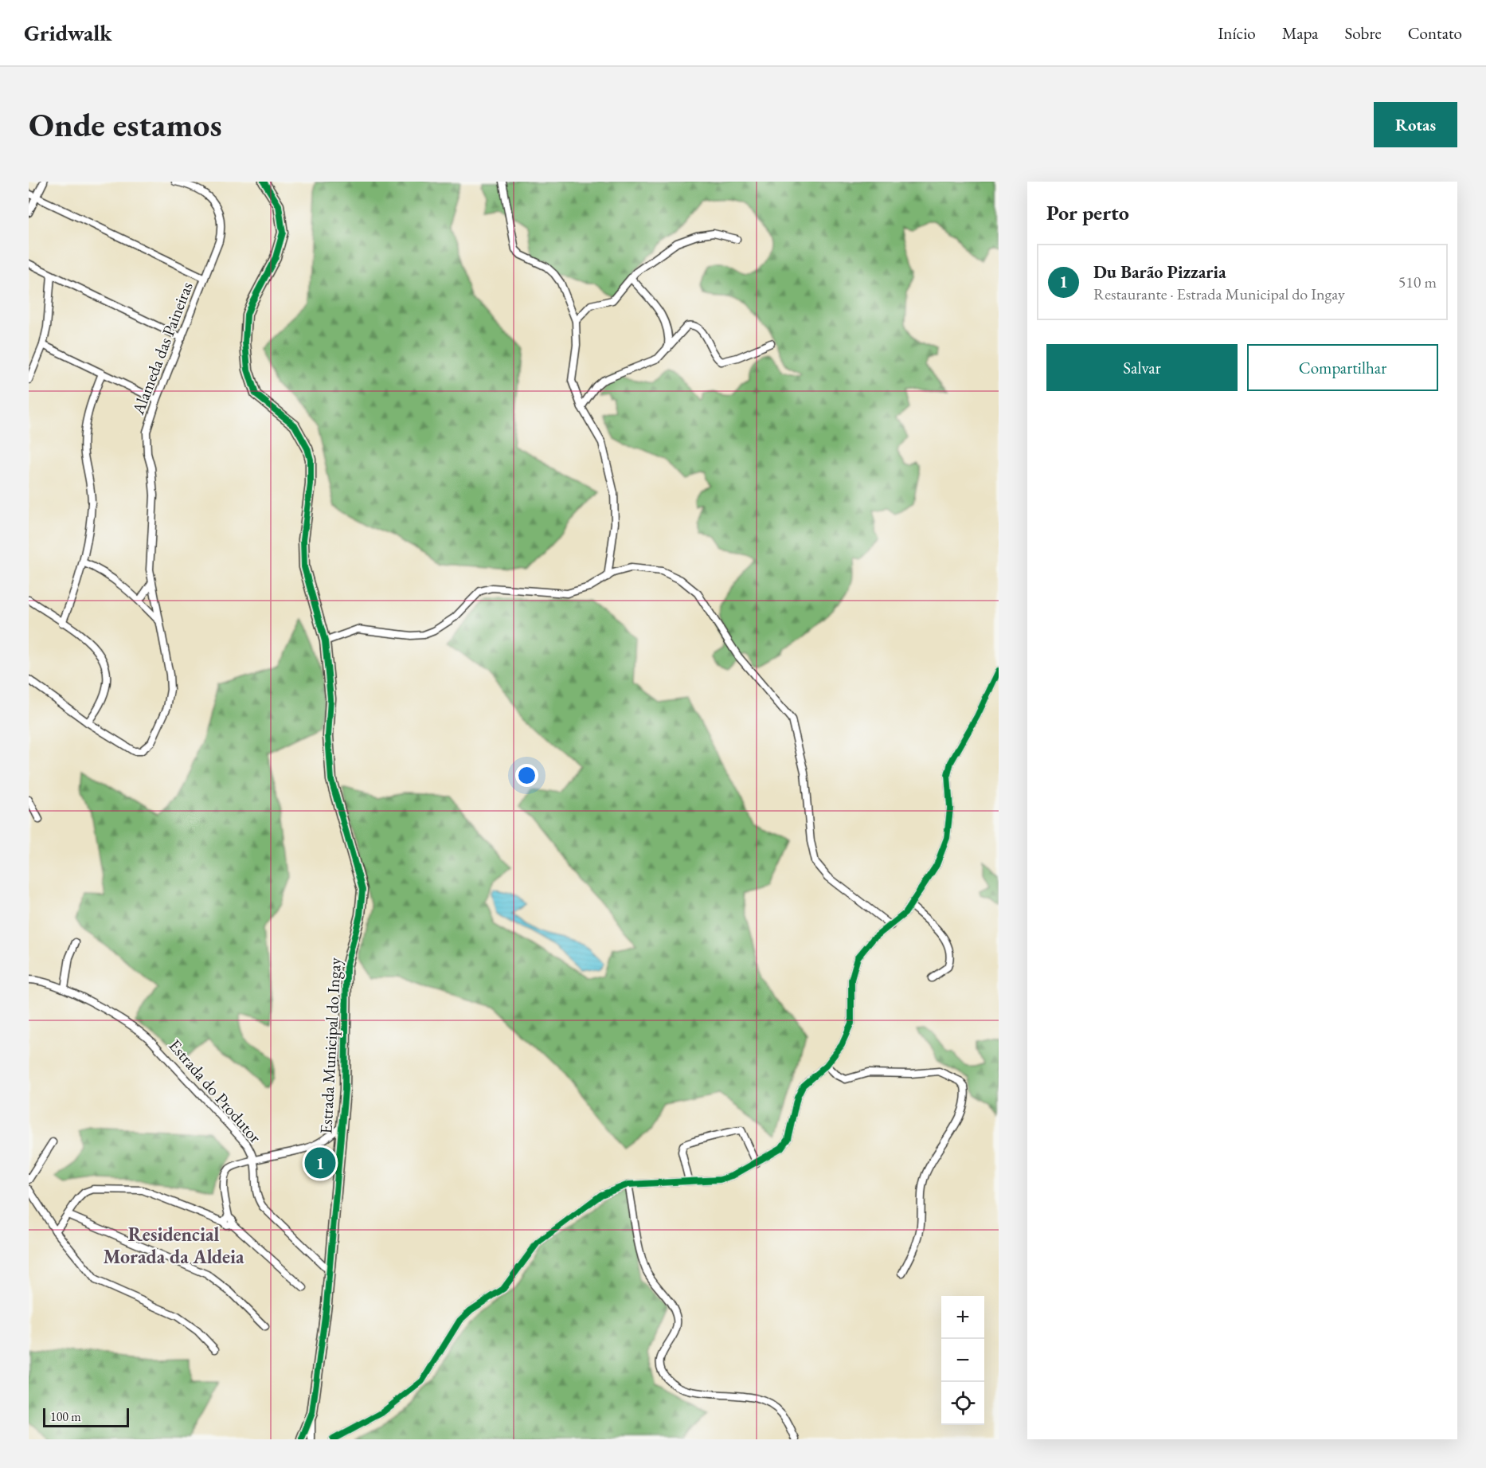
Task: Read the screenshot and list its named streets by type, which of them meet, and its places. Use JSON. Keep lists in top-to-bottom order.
{
  "streets": {
    "street": ["Alameda das Paineiras", "Estrada Municipal do Ingay", "Estrada do Produtor"]
  },
  "crossings": [
    ["Estrada Municipal do Ingay", "Estrada do Produtor"]
  ],
  "districts": ["Residencial Morada da Aldeia"],
  "scale_bar": "100 m",
  "page": {
    "header": "Gridwalk",
    "nav": [
      "Início",
      "Mapa",
      "Sobre",
      "Contato"
    ],
    "buttons": [
      "Rotas",
      ["Salvar", "Compartilhar"]
    ],
    "title": "Onde estamos",
    "heading": "Por perto",
    "list": [
      {
        "mark": "1",
        "name": "Du Barão Pizzaria",
        "note": "Restaurante · Estrada Municipal do Ingay",
        "value": "510 m"
      }
    ],
    "pins": "1",
    "map_buttons": ["+", "−"],
    "scale": "100 m"
  }
}
